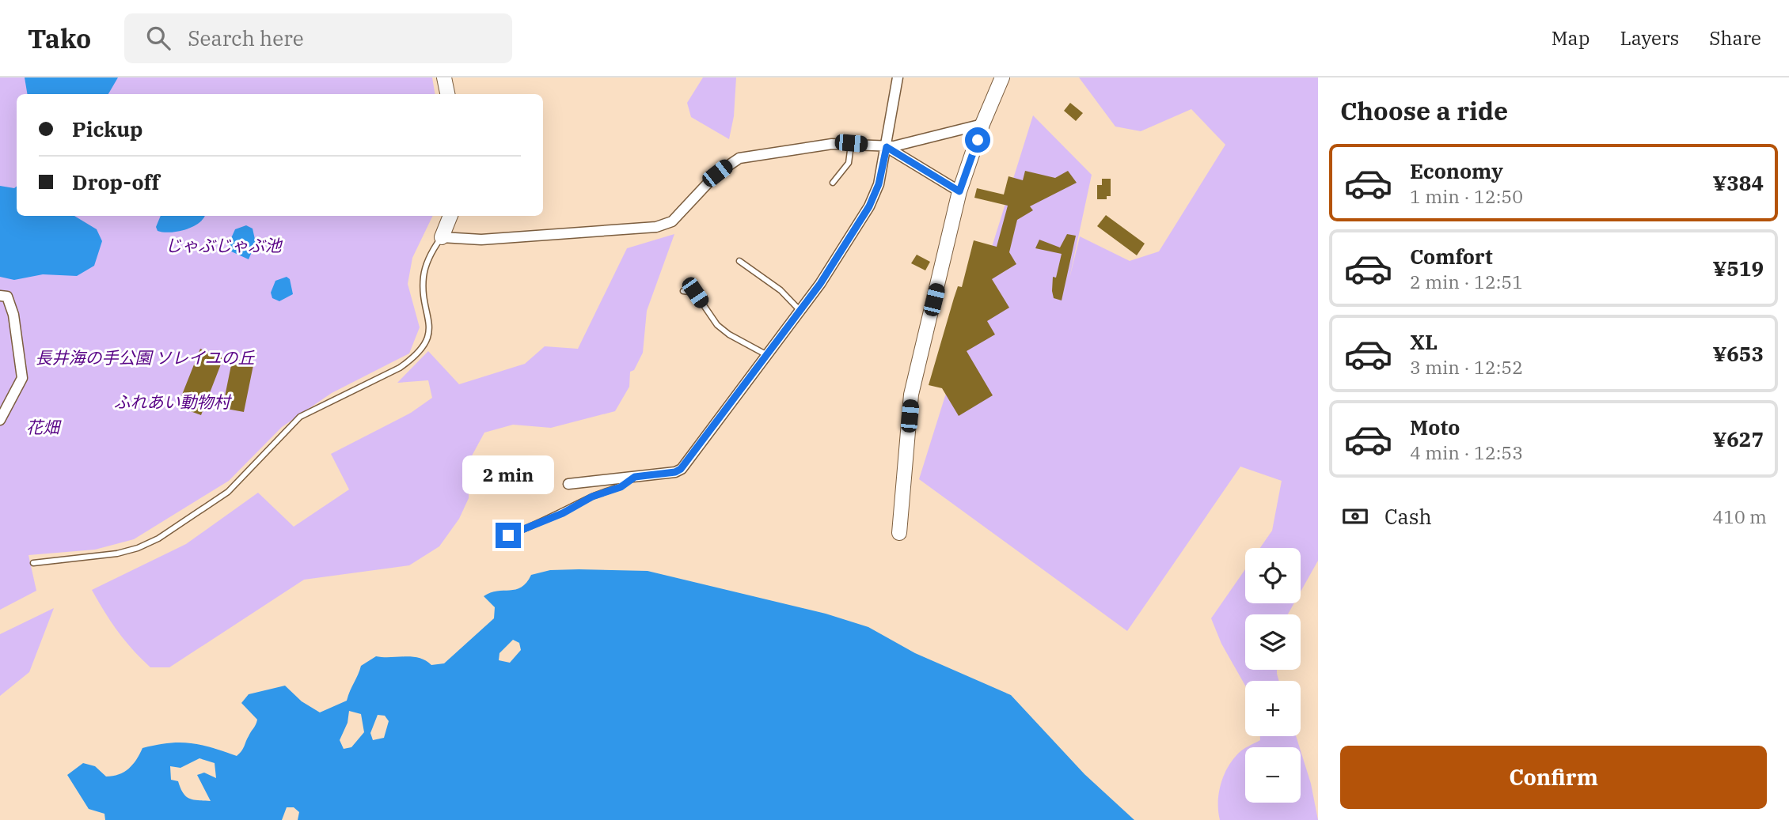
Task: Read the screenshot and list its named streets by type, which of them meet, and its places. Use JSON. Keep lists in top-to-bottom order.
{
  "parks": [
    "じゃぶじゃぶ池",
    "長井海の手公園 ソレイユの丘",
    "ふれあい動物村",
    "花畑"
  ],
  "page": {
    "header": "Tako",
    "search": "Search here",
    "nav": ["Map", "Layers", "Share"],
    "heading": "Choose a ride",
    "banner": ["Pickup", "Drop-off"],
    "list": [
      {
        "name": "Economy",
        "note": "1 min · 12:50",
        "value": "¥384"
      },
      {
        "name": "Comfort",
        "note": "2 min · 12:51",
        "value": "¥519"
      },
      {
        "name": "XL",
        "note": "3 min · 12:52",
        "value": "¥653"
      },
      {
        "name": "Moto",
        "note": "4 min · 12:53",
        "value": "¥627"
      }
    ],
    "bubble": "2 min",
    "pay": ["Cash", "410 m"],
    "map_buttons": ["+", "−"],
    "buttons": "Confirm"
  }
}
